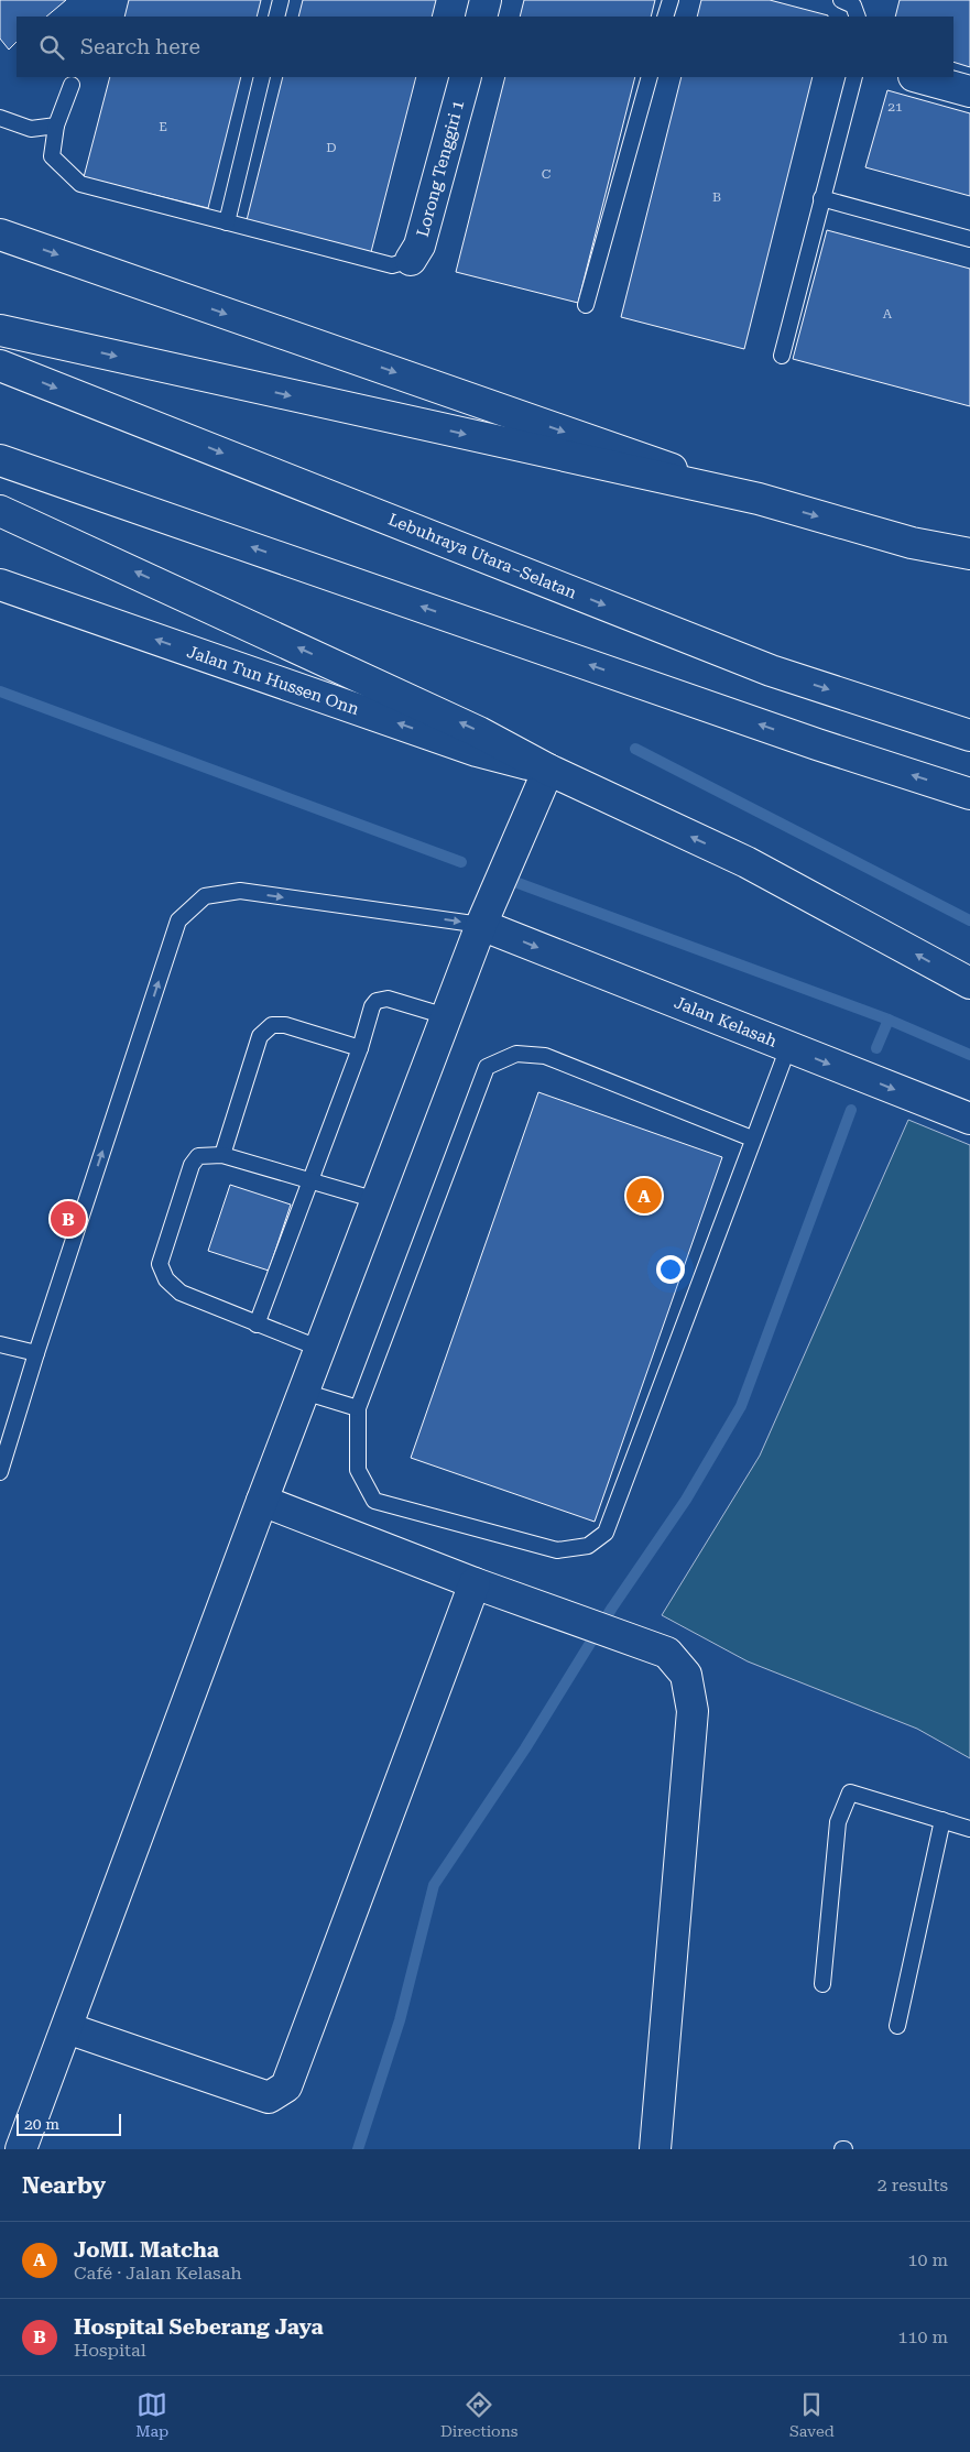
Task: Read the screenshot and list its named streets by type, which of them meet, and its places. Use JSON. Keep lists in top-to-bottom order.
{
  "streets": {
    "main road": [
      "Lorong Tenggiri 1",
      "Lebuhraya Utara–Selatan",
      "Jalan Tun Hussen Onn",
      "Jalan Kelasah"
    ]
  },
  "house_numbers": [
    "21",
    "E",
    "D",
    "C",
    "B",
    "A"
  ],
  "scale_bar": "20 m",
  "page": {
    "search": "Search here",
    "pins": ["A", "B"],
    "scale": "20 m",
    "heading": ["Nearby", "2 results"],
    "list": [
      {
        "mark": "A",
        "name": "JoMI. Matcha",
        "note": "Café · Jalan Kelasah",
        "value": "10 m"
      },
      {
        "mark": "B",
        "name": "Hospital Seberang Jaya",
        "note": "Hospital",
        "value": "110 m"
      }
    ],
    "nav": ["Map", "Directions", "Saved"]
  }
}
